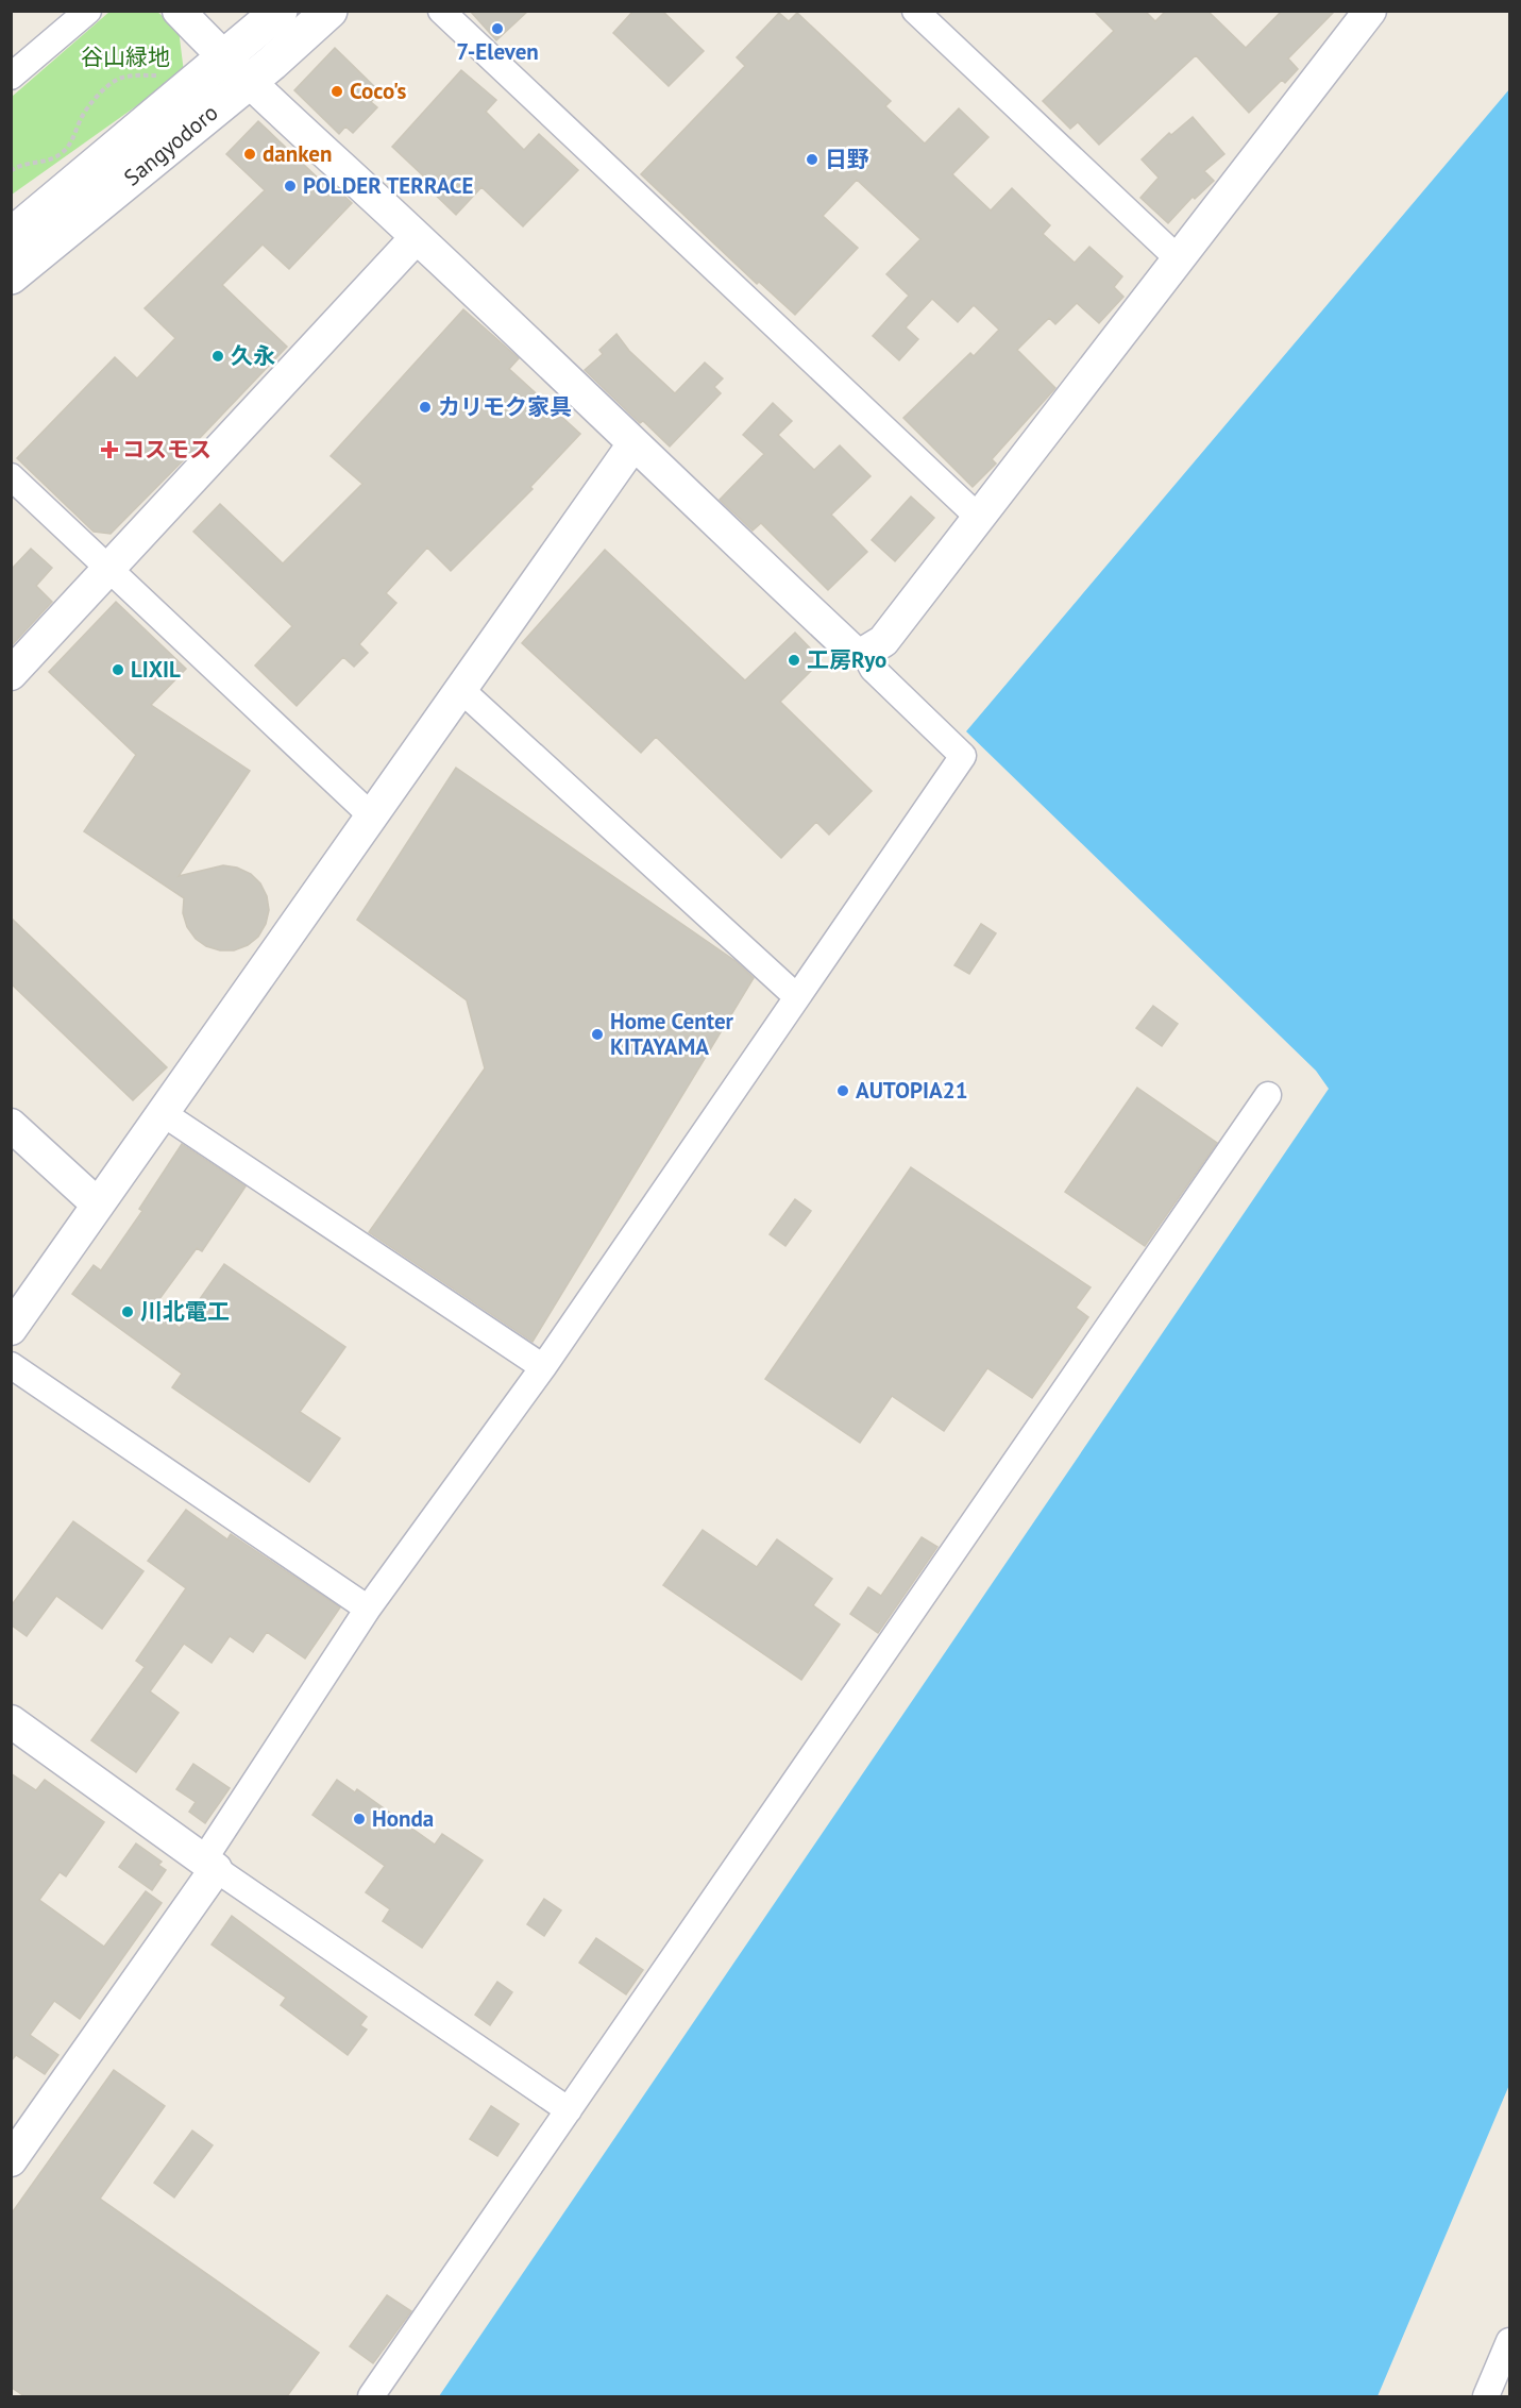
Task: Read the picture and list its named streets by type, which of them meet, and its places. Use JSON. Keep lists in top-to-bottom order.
{
  "streets": {
    "main road": ["Sangyodoro"]
  },
  "parks": ["谷山緑地"],
  "places": {
    "other": [
      "7-Eleven",
      "Coco's",
      "danken",
      "日野",
      "POLDER TERRACE",
      "久永",
      "カリモク家具",
      "工房Ryo",
      "LIXIL",
      "Home Center KITAYAMA",
      "AUTOPIA21",
      "川北電工",
      "Honda"
    ],
    "health": ["コスモス"]
  }
}
